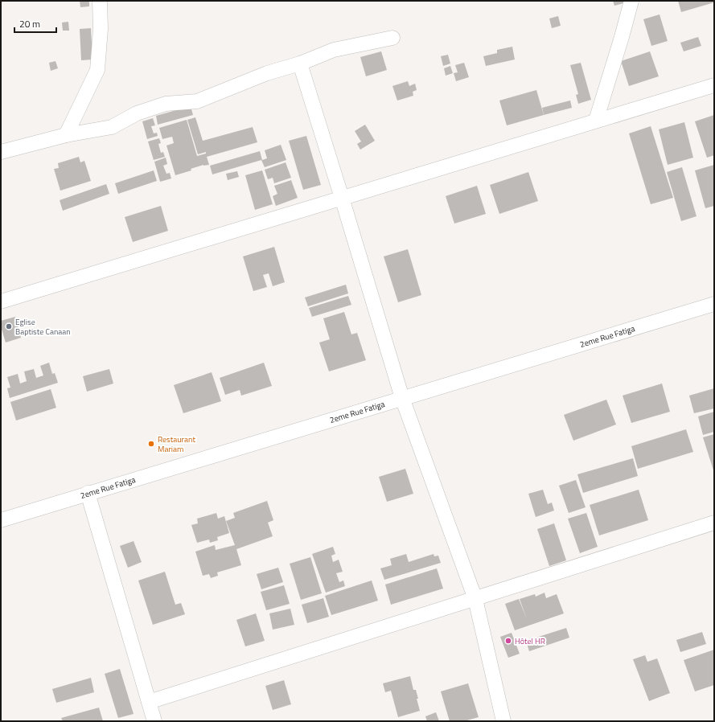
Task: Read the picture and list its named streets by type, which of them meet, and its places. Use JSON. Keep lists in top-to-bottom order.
{
  "streets": {
    "street": ["2eme Rue Fatiga"]
  },
  "places": ["Eglise Baptiste Canaan", "Restaurant Mariam", "Hôtel HR"],
  "scale_bar": "20 m"
}
